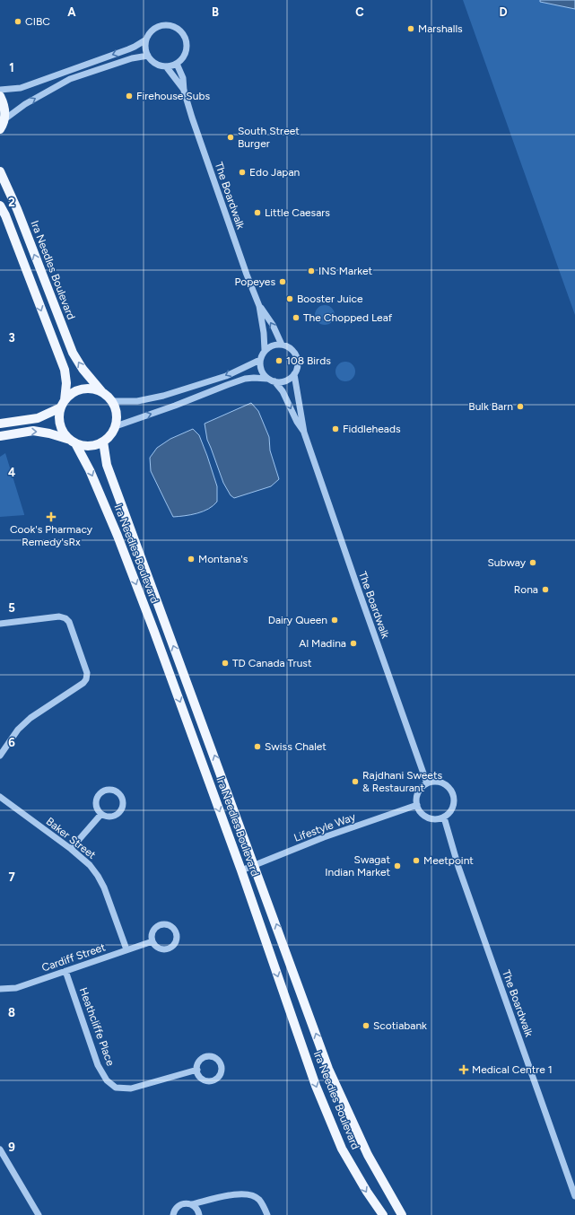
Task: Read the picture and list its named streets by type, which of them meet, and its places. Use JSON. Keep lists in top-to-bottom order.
{
  "streets": {
    "main road": ["Ira Needles Boulevard"],
    "street": [
      "The Boardwalk",
      "Lifestyle Way",
      "Baker Street",
      "Cardiff Street",
      "Heathcliffe Place"
    ]
  },
  "crossings": [
    ["The Boardwalk", "Lifestyle Way"],
    ["Ira Needles Boulevard", "Lifestyle Way"],
    ["Baker Street", "Cardiff Street"],
    ["Cardiff Street", "Heathcliffe Place"]
  ],
  "places": {
    "other": [
      "CIBC",
      "Marshalls",
      "Firehouse Subs",
      "South Street Burger",
      "Edo Japan",
      "Little Caesars",
      "INS Market",
      "Popeyes",
      "Booster Juice",
      "The Chopped Leaf",
      "108 Birds",
      "Bulk Barn",
      "Fiddleheads",
      "Montana's",
      "Subway",
      "Rona",
      "Dairy Queen",
      "Al Madina",
      "TD Canada Trust",
      "Swiss Chalet",
      "Rajdhani Sweets & Restaurant",
      "Meetpoint",
      "Swagat Indian Market",
      "Scotiabank"
    ],
    "health": ["Cook's Pharmacy Remedy'sRx", "Medical Centre 1"]
  },
  "grid": {
    "columns": [
      "A",
      "B",
      "C",
      "D"
    ],
    "rows": [
      "1",
      "2",
      "3",
      "4",
      "5",
      "6",
      "7",
      "8",
      "9"
    ]
  }
}
